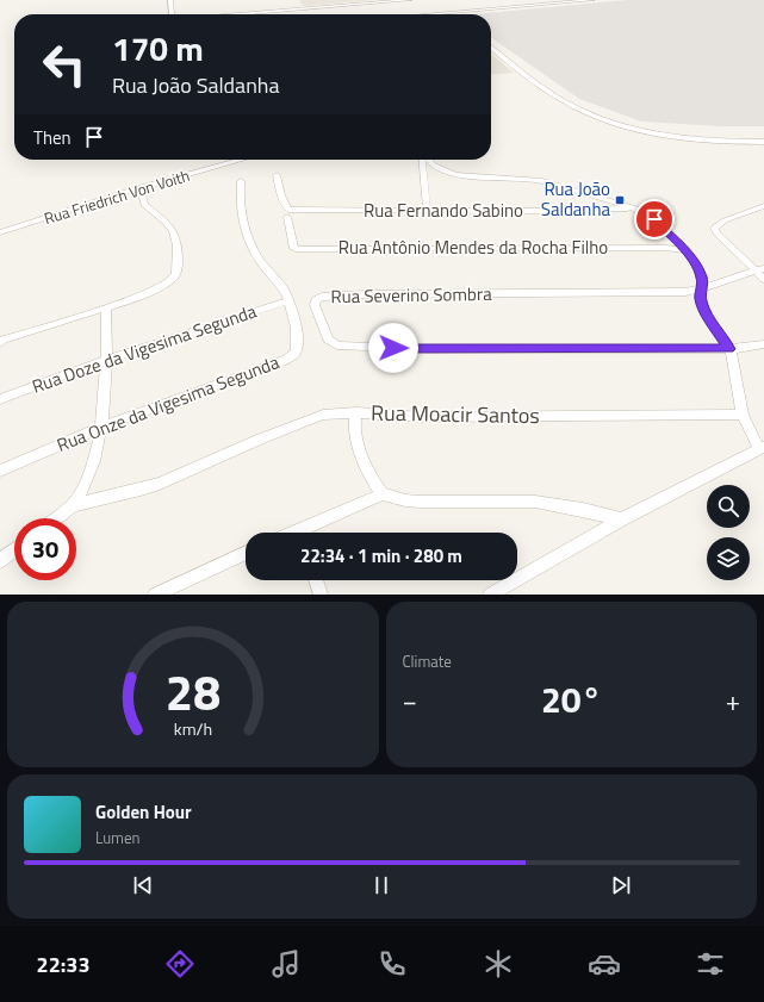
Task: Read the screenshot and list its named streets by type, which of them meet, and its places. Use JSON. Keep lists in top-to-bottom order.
{
  "streets": {
    "street": [
      "Rua Friedrich Von Voith",
      "Rua Fernando Sabino",
      "Rua Antônio Mendes da Rocha Filho",
      "Rua Severino Sombra",
      "Rua Doze da Vigesima Segunda",
      "Rua Onze da Vigesima Segunda",
      "Rua Moacir Santos"
    ]
  },
  "crossings": [
    ["Rua Doze da Vigesima Segunda", "Rua Onze da Vigesima Segunda"]
  ],
  "places": {
    "transit": ["Rua João Saldanha"]
  },
  "page": {
    "turn": ["170 m", "Rua João Saldanha"],
    "then": "Then",
    "limit": "30",
    "trip": "22:34 · 1 min · 280 m",
    "tile": "Climate",
    "heat": ["−", "20°", "+"],
    "song": ["Golden Hour", "Lumen"],
    "tabs": "22:33",
    "gauge": ["28", "km/h"]
  }
}
